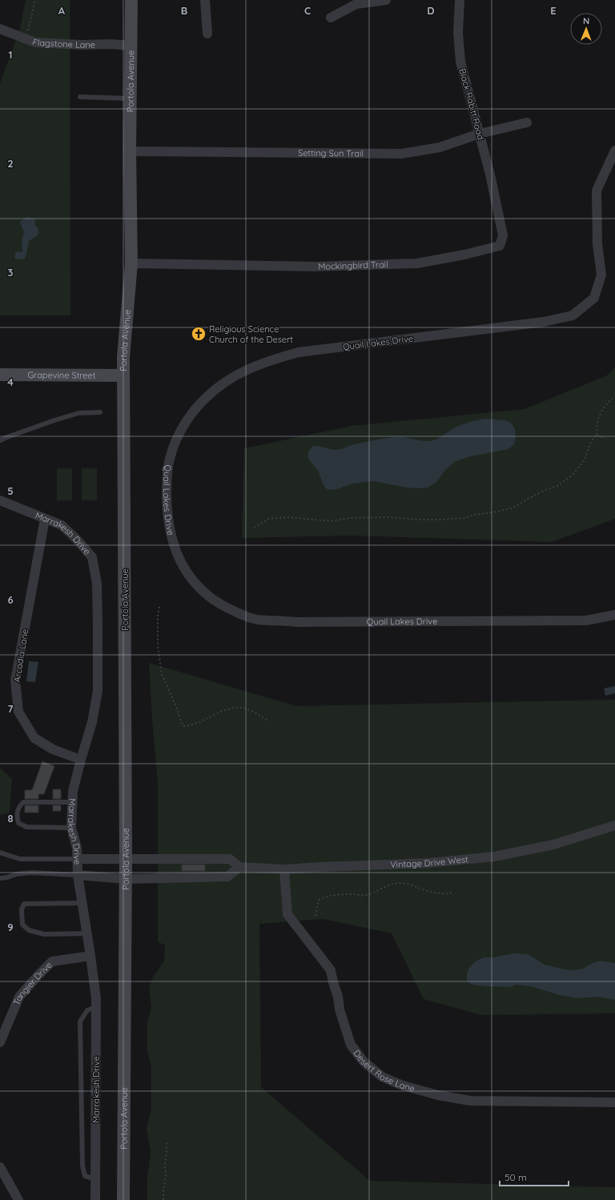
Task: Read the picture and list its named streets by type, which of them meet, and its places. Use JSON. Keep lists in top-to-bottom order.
{
  "streets": {
    "street": [
      "Flagstone Lane",
      "Portola Avenue",
      "Black Rabitt Road",
      "Setting Sun Trail",
      "Mockingbird Trail",
      "Quail Lakes Drive",
      "Grapevine Street",
      "Marrakesh Drive",
      "Arcadia Lane",
      "Vintage Drive West",
      "Tangier Drive",
      "Desert Rose Lane"
    ]
  },
  "crossings": [
    ["Flagstone Lane", "Portola Avenue"],
    ["Portola Avenue", "Setting Sun Trail"],
    ["Portola Avenue", "Mockingbird Trail"],
    ["Portola Avenue", "Grapevine Street"],
    ["Portola Avenue", "Vintage Drive West"],
    ["Black Rabitt Road", "Setting Sun Trail"],
    ["Black Rabitt Road", "Mockingbird Trail"],
    ["Marrakesh Drive", "Arcadia Lane"],
    ["Marrakesh Drive", "Vintage Drive West"],
    ["Marrakesh Drive", "Tangier Drive"],
    ["Vintage Drive West", "Desert Rose Lane"]
  ],
  "places": {
    "church": ["Religious Science Church of the Desert"]
  },
  "scale_bar": "50 m",
  "north": "top",
  "grid": {
    "columns": [
      "A",
      "B",
      "C",
      "D",
      "E"
    ],
    "rows": [
      "1",
      "2",
      "3",
      "4",
      "5",
      "6",
      "7",
      "8",
      "9"
    ]
  }
}
